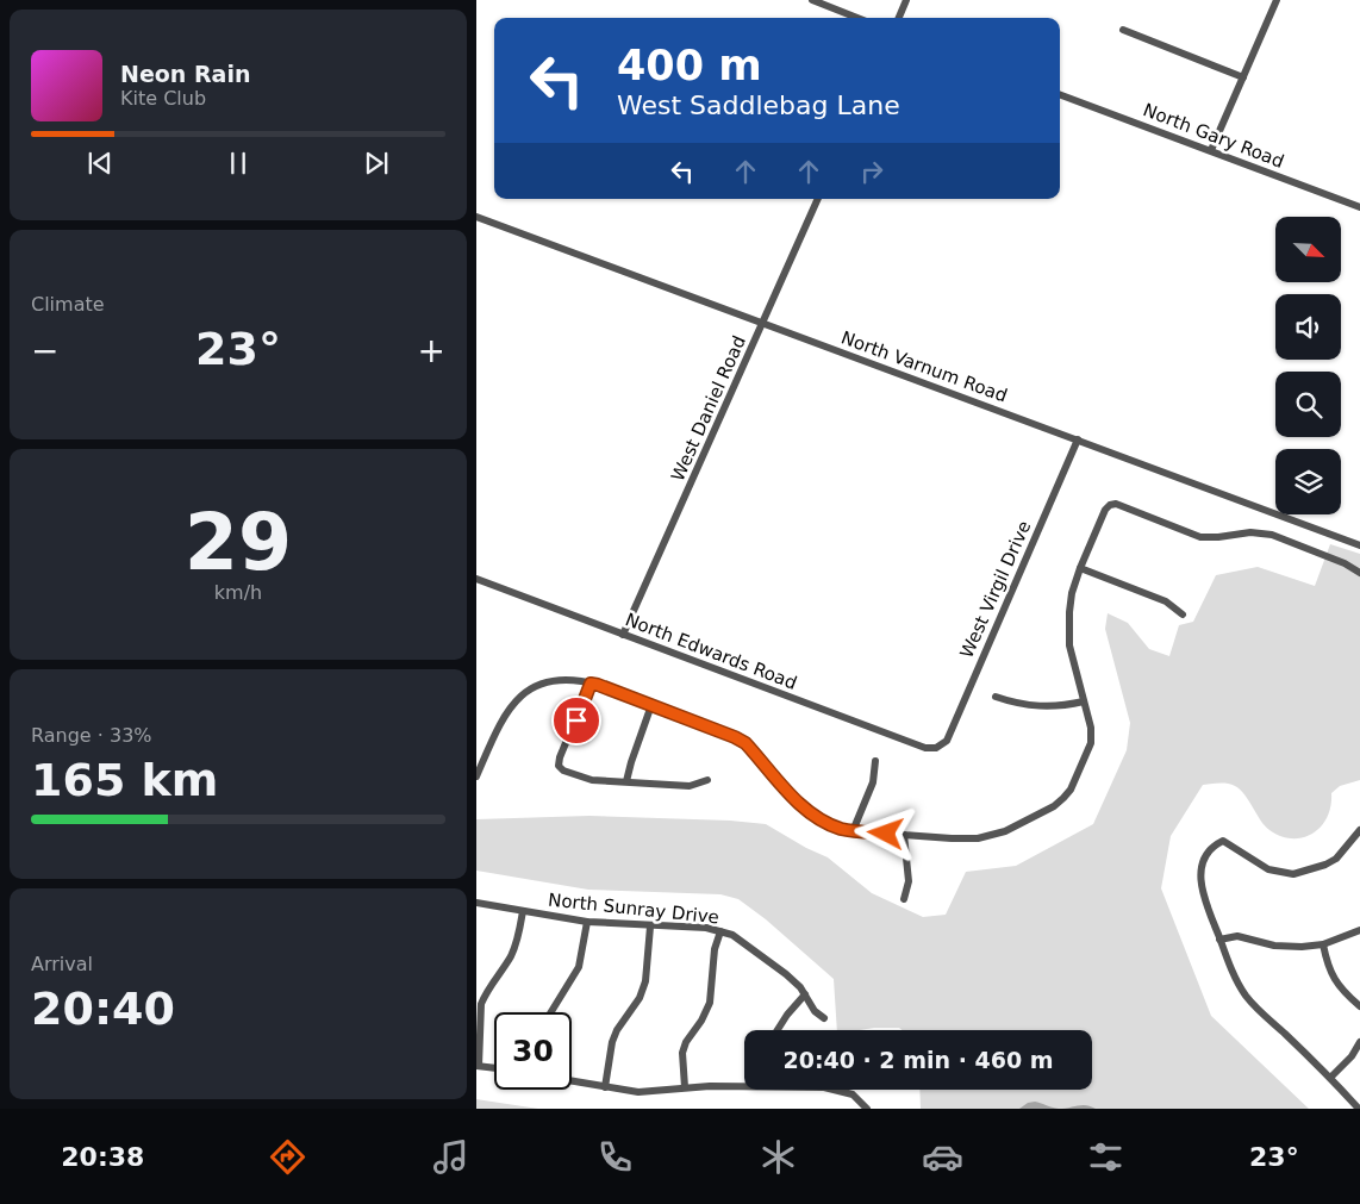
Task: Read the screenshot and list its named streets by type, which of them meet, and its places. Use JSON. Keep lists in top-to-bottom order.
{
  "streets": {
    "street": [
      "North Gary Road",
      "North Varnum Road",
      "West Daniel Road",
      "West Virgil Drive",
      "North Edwards Road",
      "North Sunray Drive"
    ]
  },
  "crossings": [
    ["North Varnum Road", "West Daniel Road"],
    ["North Varnum Road", "West Virgil Drive"],
    ["West Daniel Road", "North Edwards Road"],
    ["West Virgil Drive", "North Edwards Road"]
  ],
  "north": "bottom right",
  "page": {
    "turn": ["400 m", "West Saddlebag Lane"],
    "song": ["Neon Rain", "Kite Club"],
    "tile": [
      "Climate",
      ["29", "km/h"],
      ["Range · 33%", "165 km"],
      ["Arrival", "20:40"]
    ],
    "heat": ["−", "23°", "+"],
    "limit": "30",
    "trip": "20:40 · 2 min · 460 m",
    "tabs": ["20:38", "23°"]
  }
}
